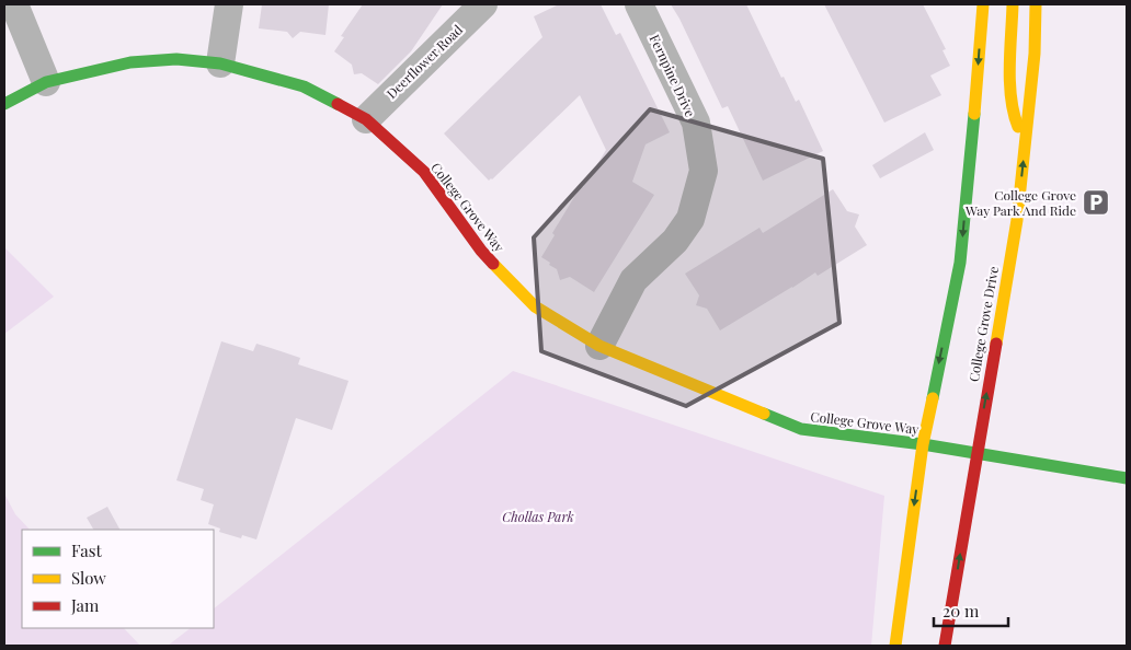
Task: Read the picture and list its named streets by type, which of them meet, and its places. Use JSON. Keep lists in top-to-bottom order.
{
  "streets": {
    "main road": ["College Grove Way", "College Grove Drive"],
    "street": ["Deerflower Road", "Fernpine Drive"]
  },
  "crossings": [
    ["Deerflower Road", "College Grove Way"],
    ["Fernpine Drive", "College Grove Way"],
    ["College Grove Way", "College Grove Drive"]
  ],
  "parks": ["Chollas Park"],
  "places": {
    "parking": ["College Grove Way Park And Ride"]
  },
  "legend": ["Fast", "Slow", "Jam"],
  "scale_bar": "20 m"
}
